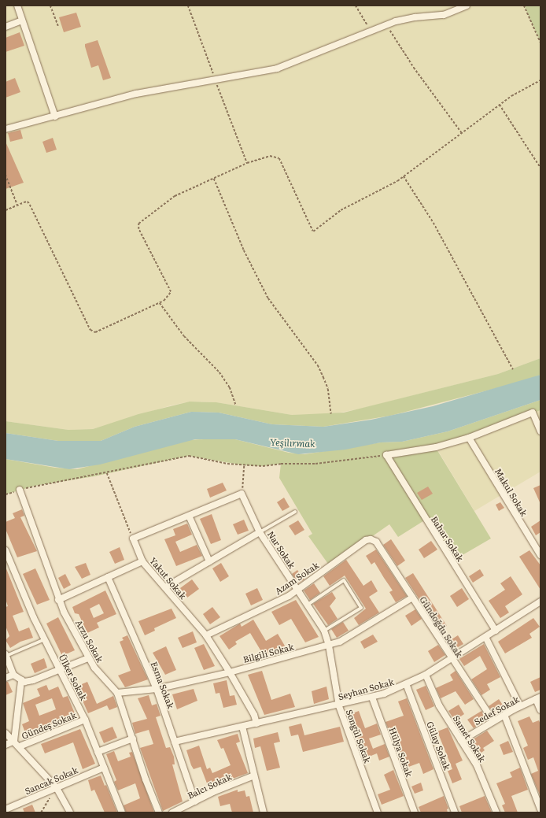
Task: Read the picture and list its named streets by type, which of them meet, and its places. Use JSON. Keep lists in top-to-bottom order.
{
  "streets": {
    "street": [
      "Makul Sokak",
      "Bahar Sokak",
      "Nar Sokak",
      "Yakut Sokak",
      "Azam Sokak",
      "Gündoğdu Sokak",
      "Arzu Sokak",
      "Bilgili Sokak",
      "Ülker Sokak",
      "Esma Sokak",
      "Seyhan Sokak",
      "Sedef Sokak",
      "Gündeş Sokak",
      "Songül Sokak",
      "Samet Sokak",
      "Gülay Sokak",
      "Hülya Sokak",
      "Sancak Sokak",
      "Balcı Sokak"
    ]
  },
  "crossings": [
    ["Bahar Sokak", "Seyhan Sokak"],
    ["Nar Sokak", "Azam Sokak"],
    ["Nar Sokak", "Bilgili Sokak"],
    ["Nar Sokak", "Songül Sokak"],
    ["Yakut Sokak", "Azam Sokak"],
    ["Yakut Sokak", "Bilgili Sokak"],
    ["Yakut Sokak", "Seyhan Sokak"],
    ["Azam Sokak", "Gündoğdu Sokak"],
    ["Gündoğdu Sokak", "Bilgili Sokak"],
    ["Gündoğdu Sokak", "Seyhan Sokak"],
    ["Gündoğdu Sokak", "Sedef Sokak"],
    ["Arzu Sokak", "Bilgili Sokak"],
    ["Bilgili Sokak", "Esma Sokak"],
    ["Bilgili Sokak", "Songül Sokak"],
    ["Ülker Sokak", "Gündeş Sokak"],
    ["Ülker Sokak", "Sancak Sokak"],
    ["Esma Sokak", "Seyhan Sokak"],
    ["Esma Sokak", "Balcı Sokak"],
    ["Seyhan Sokak", "Songül Sokak"],
    ["Seyhan Sokak", "Samet Sokak"],
    ["Seyhan Sokak", "Gülay Sokak"],
    ["Seyhan Sokak", "Hülya Sokak"],
    ["Sedef Sokak", "Samet Sokak"]
  ],
  "water": ["Yeşilırmak"]
}
